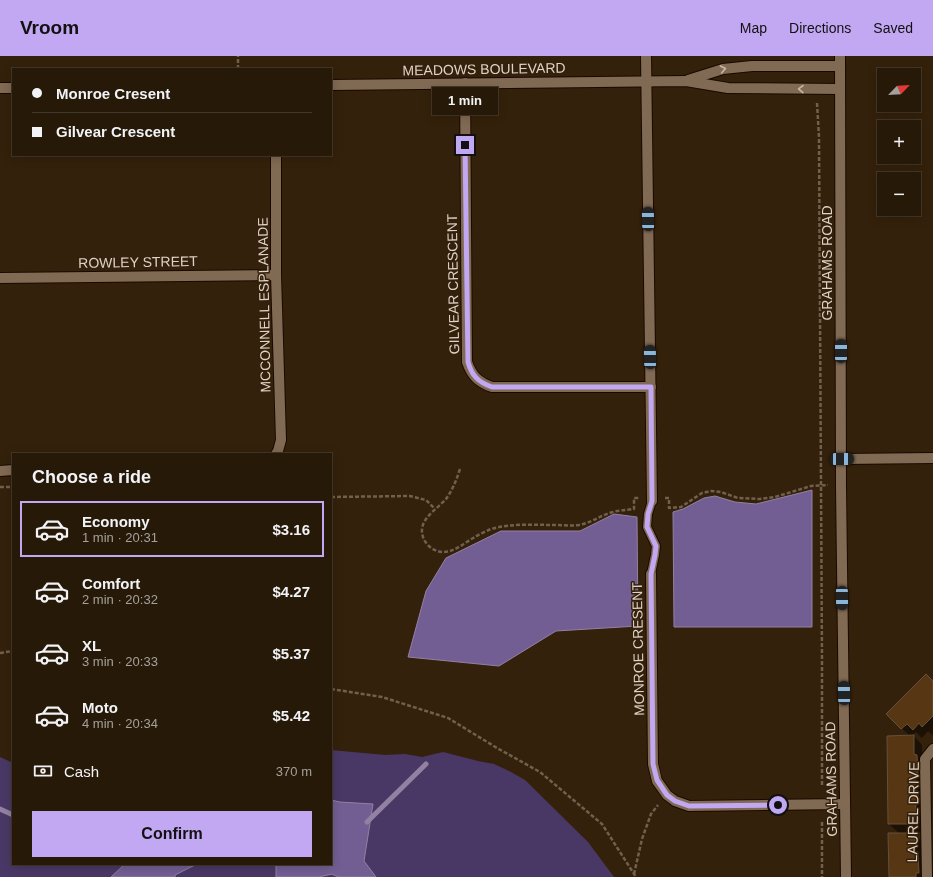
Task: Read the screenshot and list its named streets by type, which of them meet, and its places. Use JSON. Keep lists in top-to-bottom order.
{
  "streets": {
    "street": [
      "MEADOWS BOULEVARD",
      "ROWLEY STREET",
      "GRAHAMS ROAD",
      "GILVEAR CRESCENT",
      "MCCONNELL ESPLANADE",
      "MONROE CRESENT",
      "LAUREL DRIVE"
    ]
  },
  "crossings": [
    ["MEADOWS BOULEVARD", "GRAHAMS ROAD"],
    ["MEADOWS BOULEVARD", "GILVEAR CRESCENT"],
    ["MEADOWS BOULEVARD", "MONROE CRESENT"],
    ["ROWLEY STREET", "MCCONNELL ESPLANADE"],
    ["GRAHAMS ROAD", "MONROE CRESENT"],
    ["GILVEAR CRESCENT", "MONROE CRESENT"]
  ],
  "north": "top right",
  "page": {
    "header": "Vroom",
    "nav": ["Map", "Directions", "Saved"],
    "map_buttons": ["+", "−"],
    "banner": ["Monroe Cresent", "Gilvear Crescent"],
    "bubble": "1 min",
    "heading": "Choose a ride",
    "list": [
      {
        "name": "Economy",
        "note": "1 min · 20:31",
        "value": "$3.16"
      },
      {
        "name": "Comfort",
        "note": "2 min · 20:32",
        "value": "$4.27"
      },
      {
        "name": "XL",
        "note": "3 min · 20:33",
        "value": "$5.37"
      },
      {
        "name": "Moto",
        "note": "4 min · 20:34",
        "value": "$5.42"
      }
    ],
    "pay": ["Cash", "370 m"],
    "buttons": "Confirm"
  }
}
